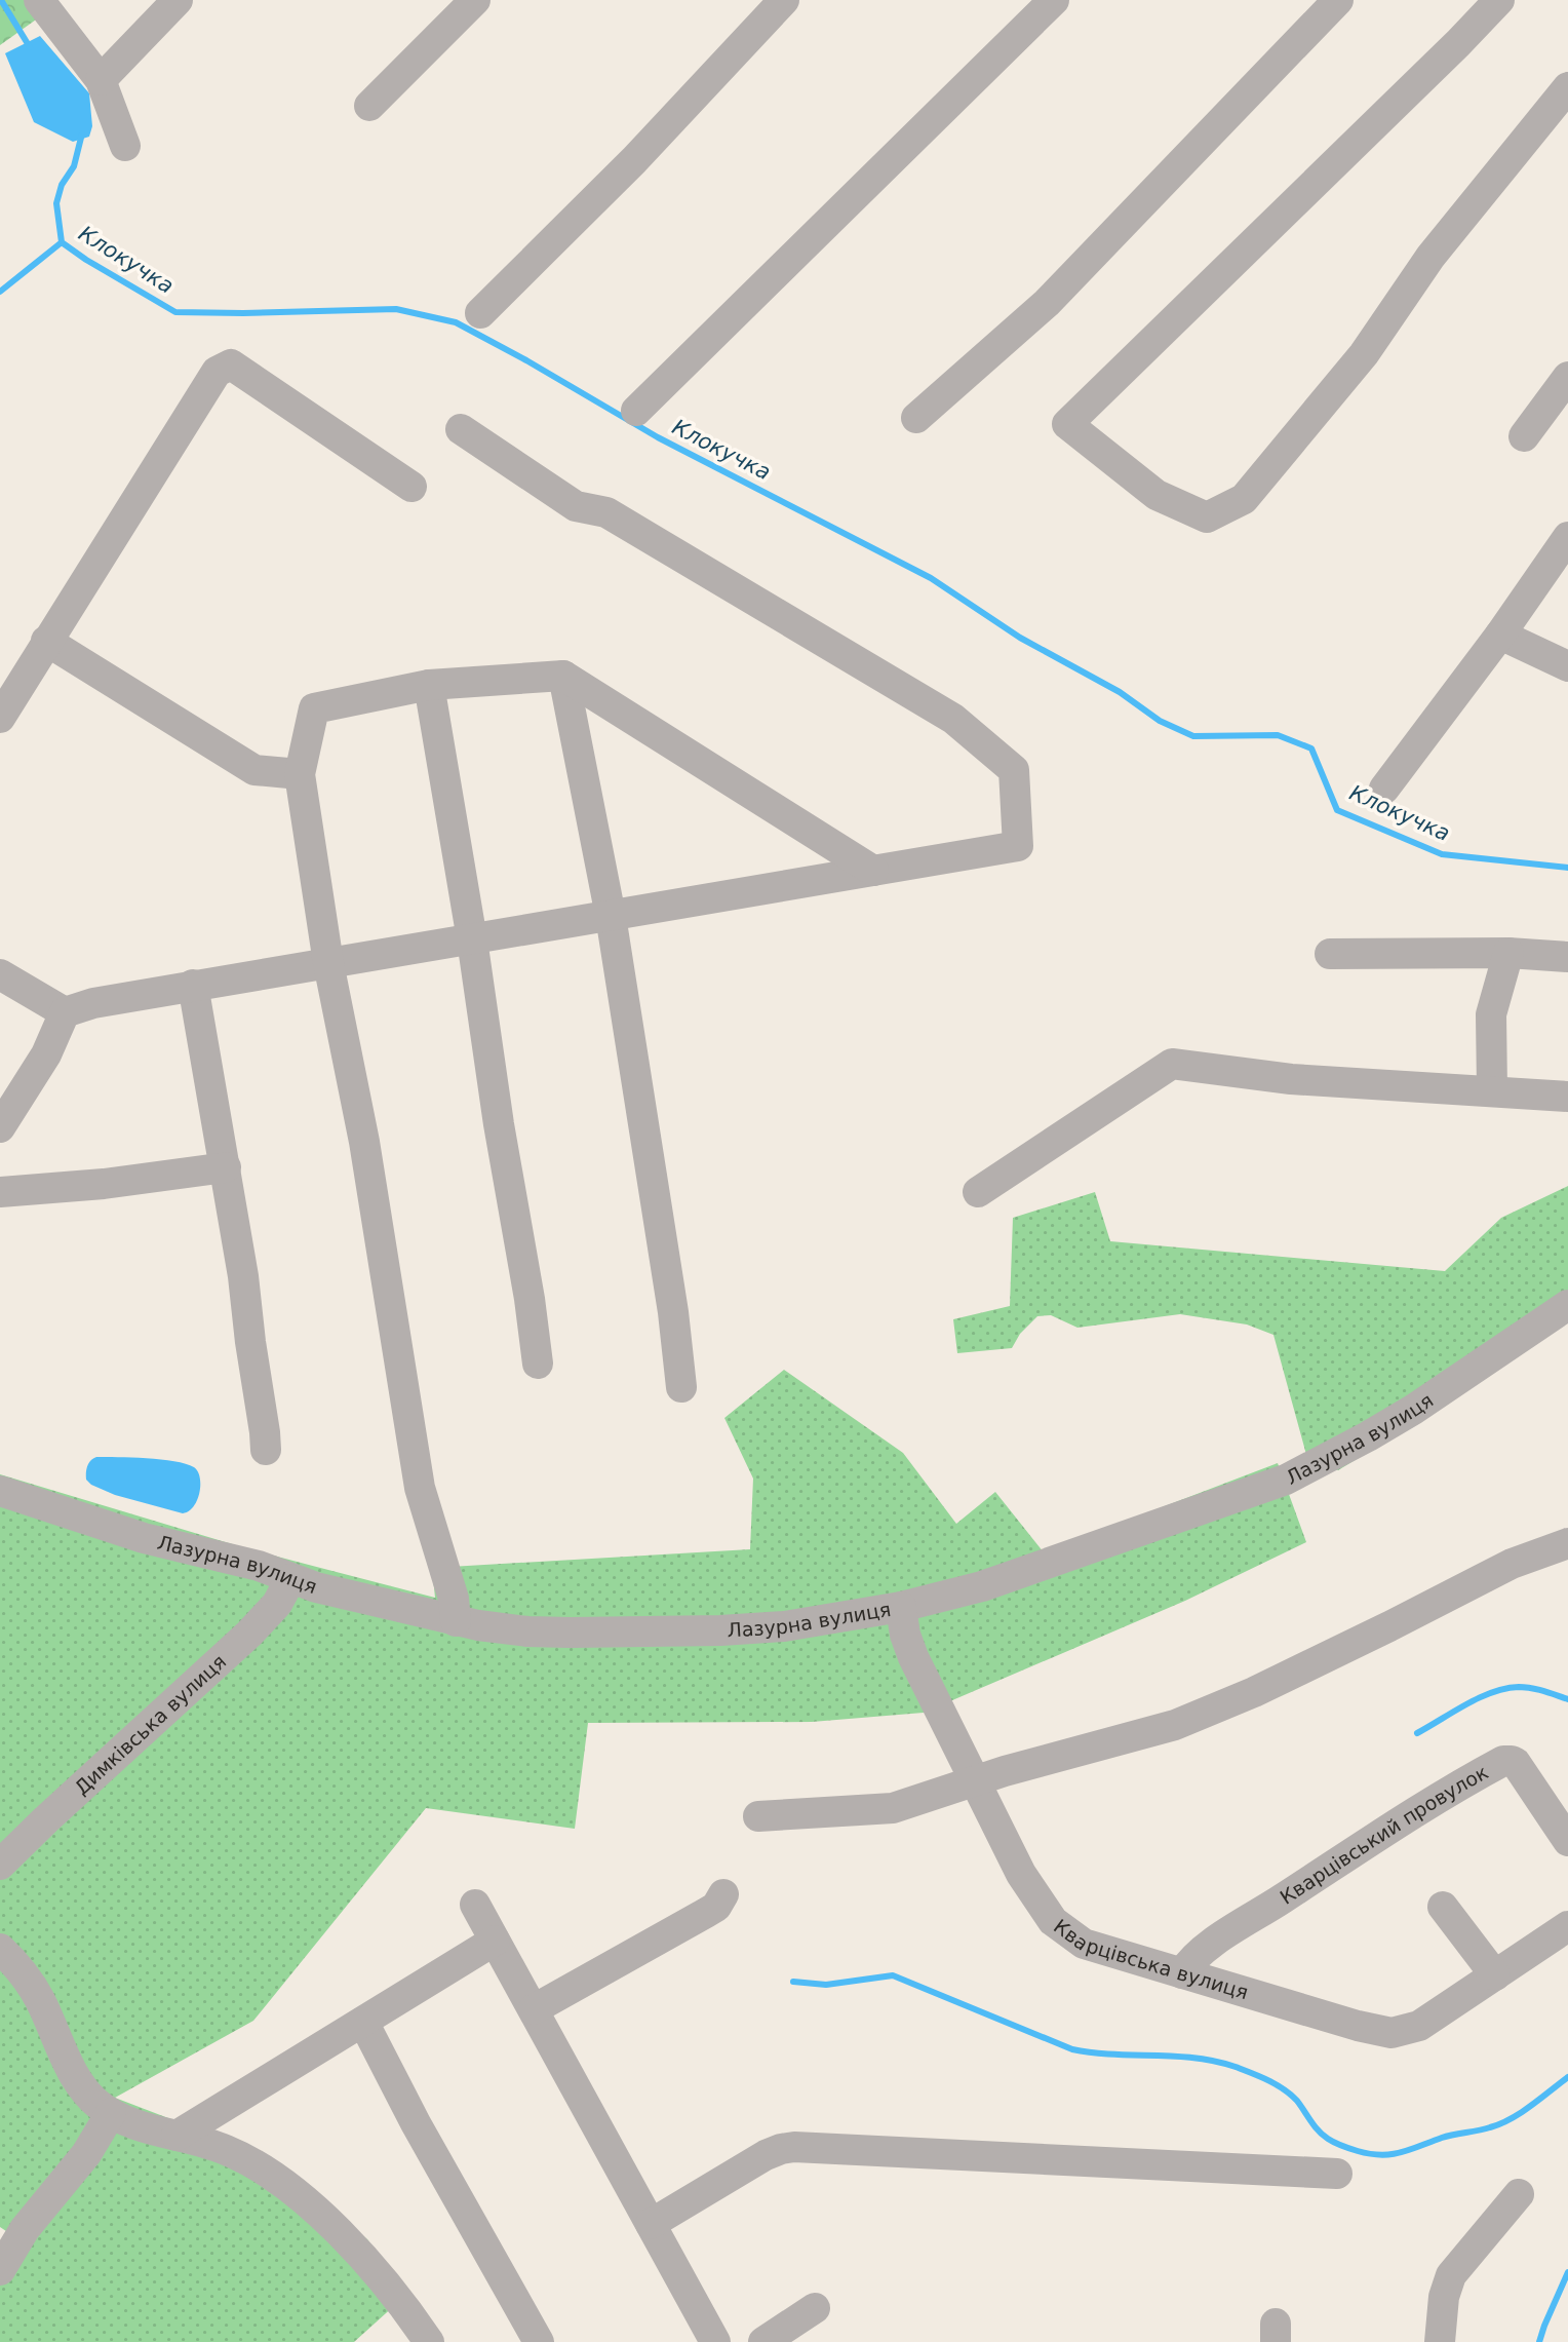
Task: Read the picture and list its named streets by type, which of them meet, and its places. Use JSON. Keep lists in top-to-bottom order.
{
  "streets": {
    "street": [
      "Лазурна вулиця",
      "Димківська вулиця",
      "Кварцівський провулок",
      "Кварцівська вулиця"
    ]
  },
  "crossings": [
    ["Лазурна вулиця", "Димківська вулиця"],
    ["Лазурна вулиця", "Кварцівська вулиця"],
    ["Кварцівський провулок", "Кварцівська вулиця"]
  ],
  "water": ["Клокучка"]
}
